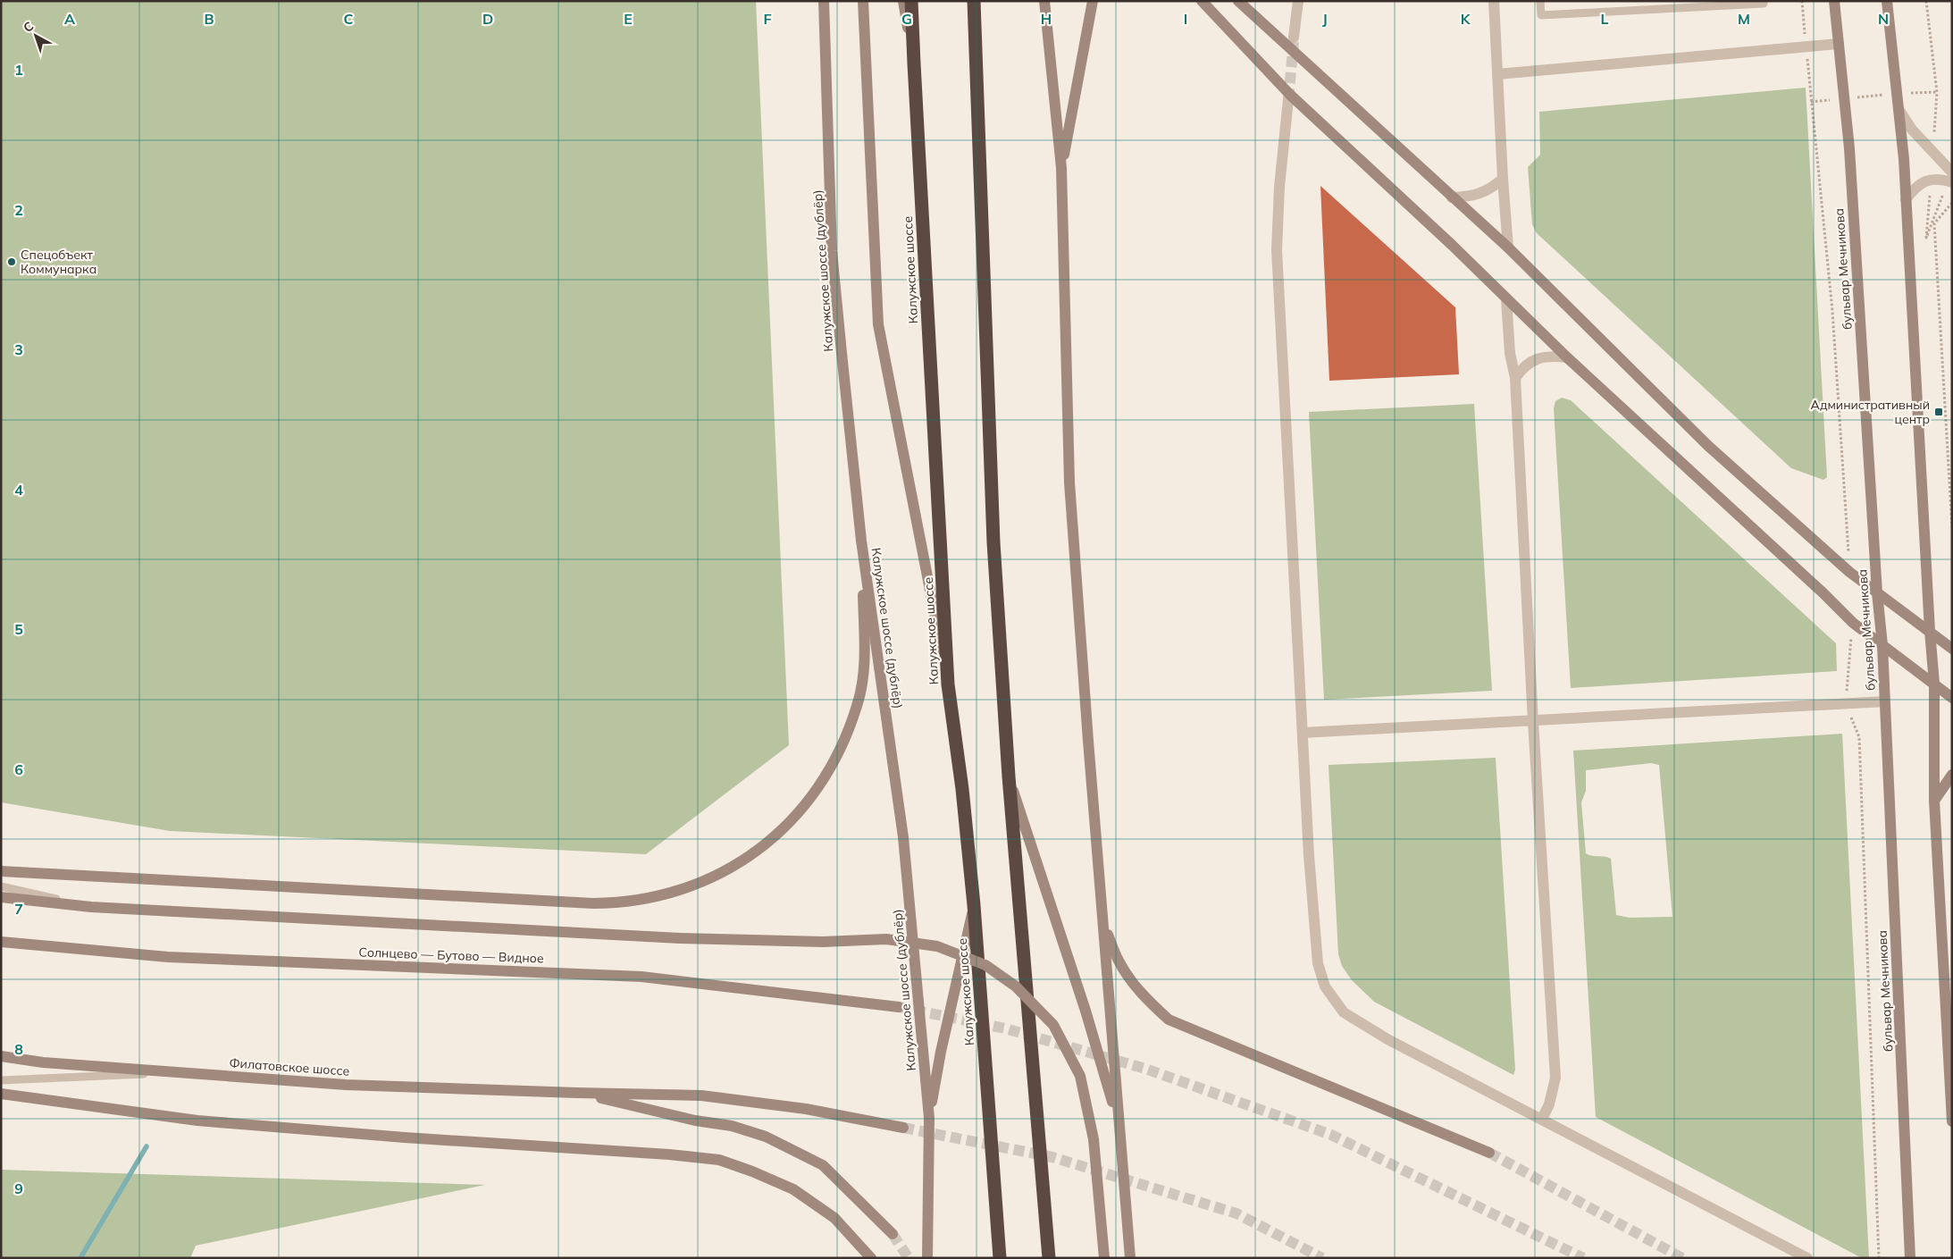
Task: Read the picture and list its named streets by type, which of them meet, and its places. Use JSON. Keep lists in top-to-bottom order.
{
  "streets": {
    "highway": ["Калужское шоссе"],
    "main road": [
      "бульвар Мечникова",
      "Калужское шоссе (дублёр)",
      "Солнцево — Бутово — Видное",
      "Филатовское шоссе"
    ]
  },
  "places": {
    "other": ["Спецобъект Коммунарка"],
    "transit": ["Административный центр"]
  },
  "north": "top left",
  "grid": {
    "columns": [
      "A",
      "B",
      "C",
      "D",
      "E",
      "F",
      "G",
      "H",
      "I",
      "J",
      "K",
      "L",
      "M",
      "N"
    ],
    "rows": [
      "1",
      "2",
      "3",
      "4",
      "5",
      "6",
      "7",
      "8",
      "9"
    ]
  }
}
